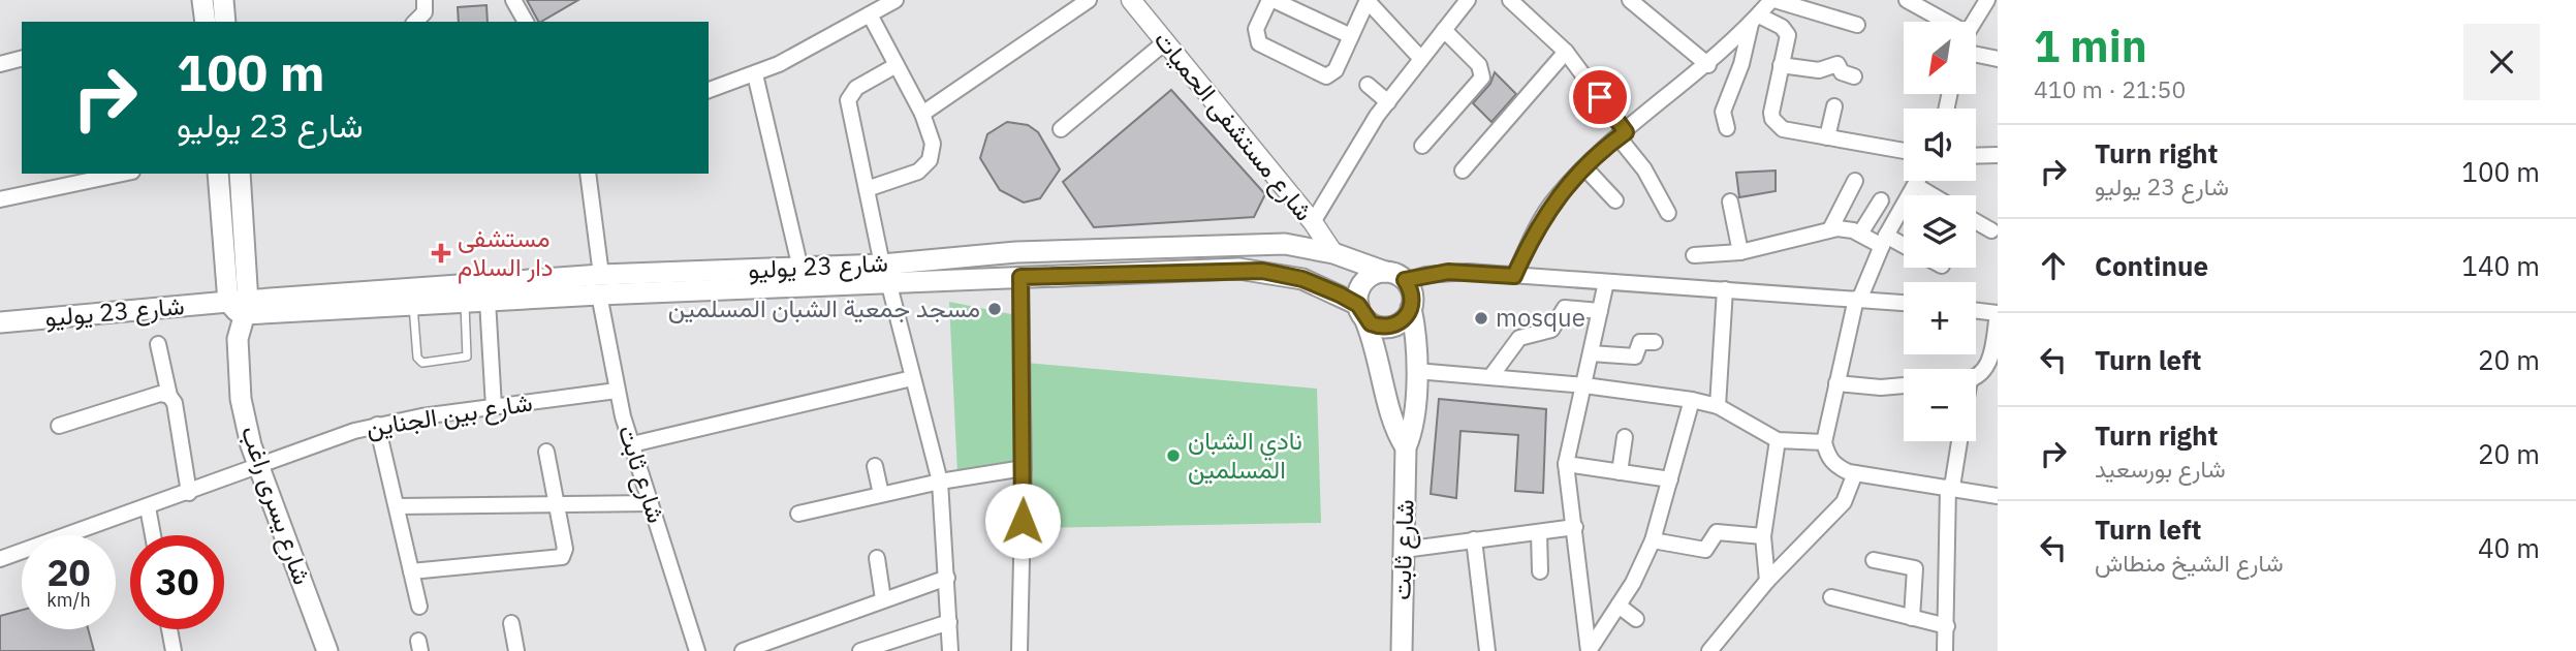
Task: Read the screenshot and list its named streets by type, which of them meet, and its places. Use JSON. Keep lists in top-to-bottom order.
{
  "streets": {
    "main road": ["شارع 23 يوليو", "شارع ثابت", "شارع يسرى راغب"],
    "street": ["شارع مستشفى الحميات", "شارع بين الجناين"]
  },
  "crossings": [
    ["شارع مستشفى الحميات", "شارع 23 يوليو"],
    ["شارع 23 يوليو", "شارع ثابت"],
    ["شارع 23 يوليو", "شارع يسرى راغب"],
    ["شارع بين الجناين", "شارع ثابت"],
    ["شارع بين الجناين", "شارع يسرى راغب"]
  ],
  "places": {
    "health": ["مستشفى دار السلام"],
    "other": ["مسجد جمعية الشبان المسلمين", "mosque", "نادي الشبان المسلمين"]
  },
  "north": "bottom left",
  "page": {
    "heading": ["1 min", "410 m · 21:50"],
    "map_buttons": ["+", "−"],
    "turn": ["100 m", "شارع 23 يوليو"],
    "list": [
      {
        "name": "Turn right",
        "note": "شارع 23 يوليو",
        "value": "100 m"
      },
      {
        "name": "Continue",
        "value": "140 m"
      },
      {
        "name": "Turn left",
        "value": "20 m"
      },
      {
        "name": "Turn right",
        "note": "شارع بورسعيد",
        "value": "20 m"
      },
      {
        "name": "Turn left",
        "note": "شارع الشيخ منطاش",
        "value": "40 m"
      }
    ],
    "speed": "20 km/h",
    "limit": "30"
  }
}
